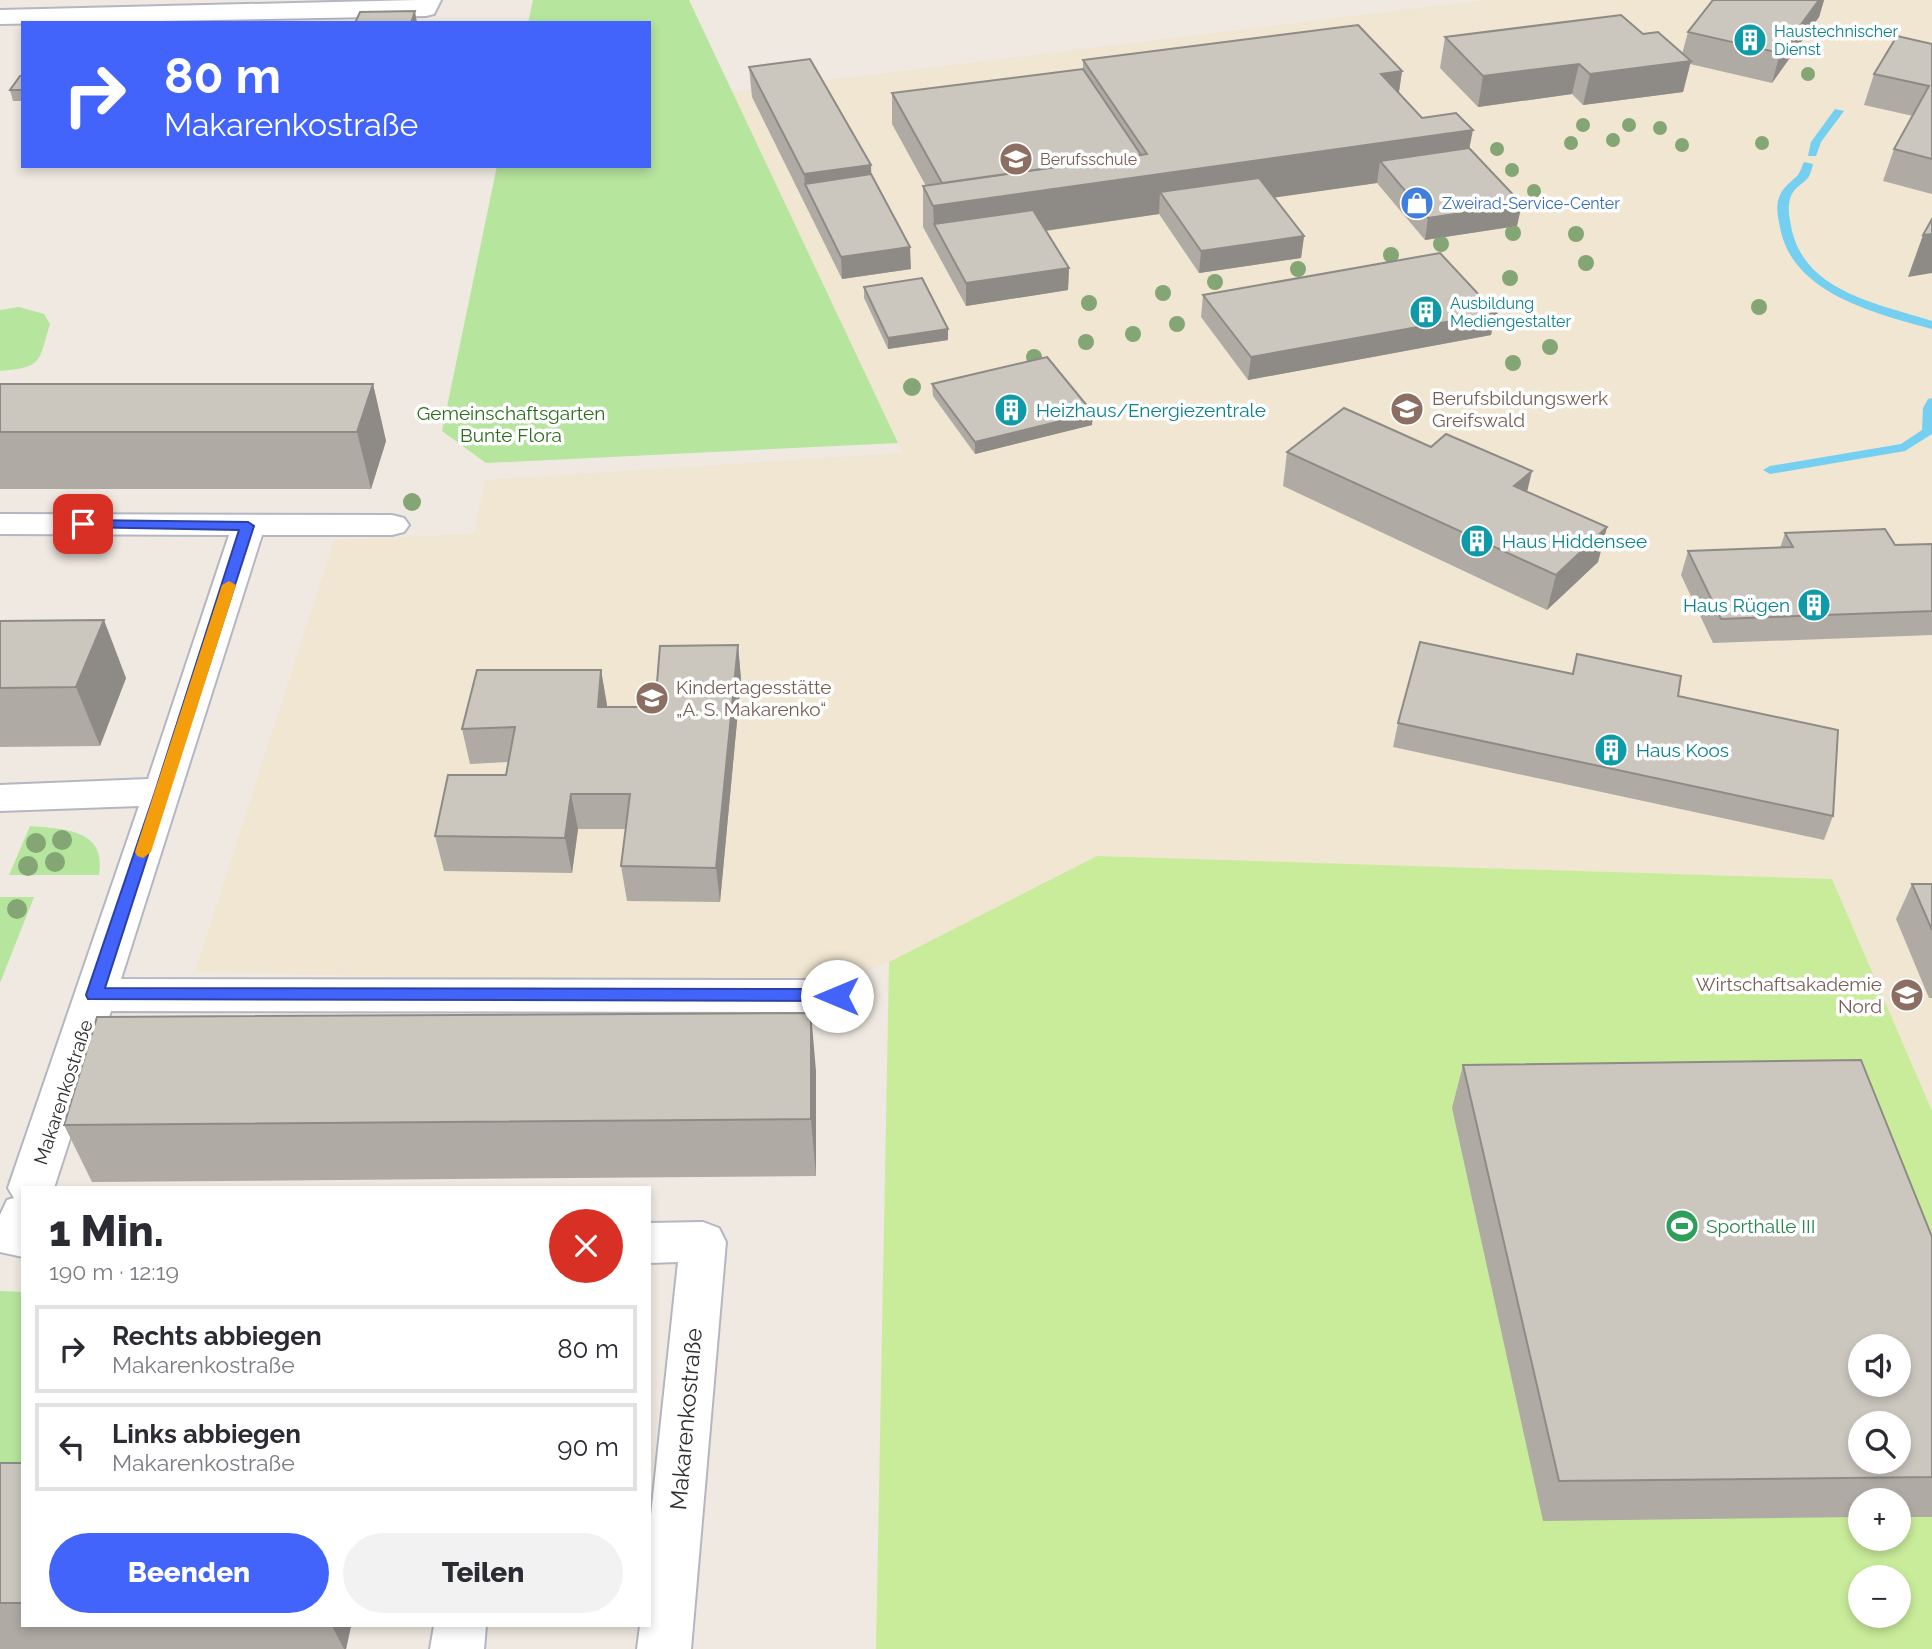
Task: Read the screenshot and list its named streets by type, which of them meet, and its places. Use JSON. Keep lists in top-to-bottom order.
{
  "streets": {
    "street": ["Makarenkostraße"]
  },
  "parks": ["Gemeinschaftsgarten Bunte Flora"],
  "places": {
    "building": [
      "Haustechnischer Dienst",
      "Ausbildung Mediengestalter",
      "Heizhaus/Energiezentrale",
      "Haus Hiddensee",
      "Haus Rügen",
      "Haus Koos"
    ],
    "school or university": [
      "Berufsschule",
      "Berufsbildungswerk Greifswald",
      "Kindertagesstätte „A. S. Makarenko“",
      "Wirtschaftsakademie Nord"
    ],
    "shop": ["Zweirad-Service-Center"],
    "sports": ["Sporthalle III"]
  },
  "page": {
    "turn": ["80 m", "Makarenkostraße"],
    "heading": ["1 Min.", "190 m · 12:19"],
    "list": [
      {
        "name": "Rechts abbiegen",
        "note": "Makarenkostraße",
        "value": "80 m"
      },
      {
        "name": "Links abbiegen",
        "note": "Makarenkostraße",
        "value": "90 m"
      }
    ],
    "map_buttons": ["+", "−"],
    "buttons": ["Beenden", "Teilen"]
  }
}
